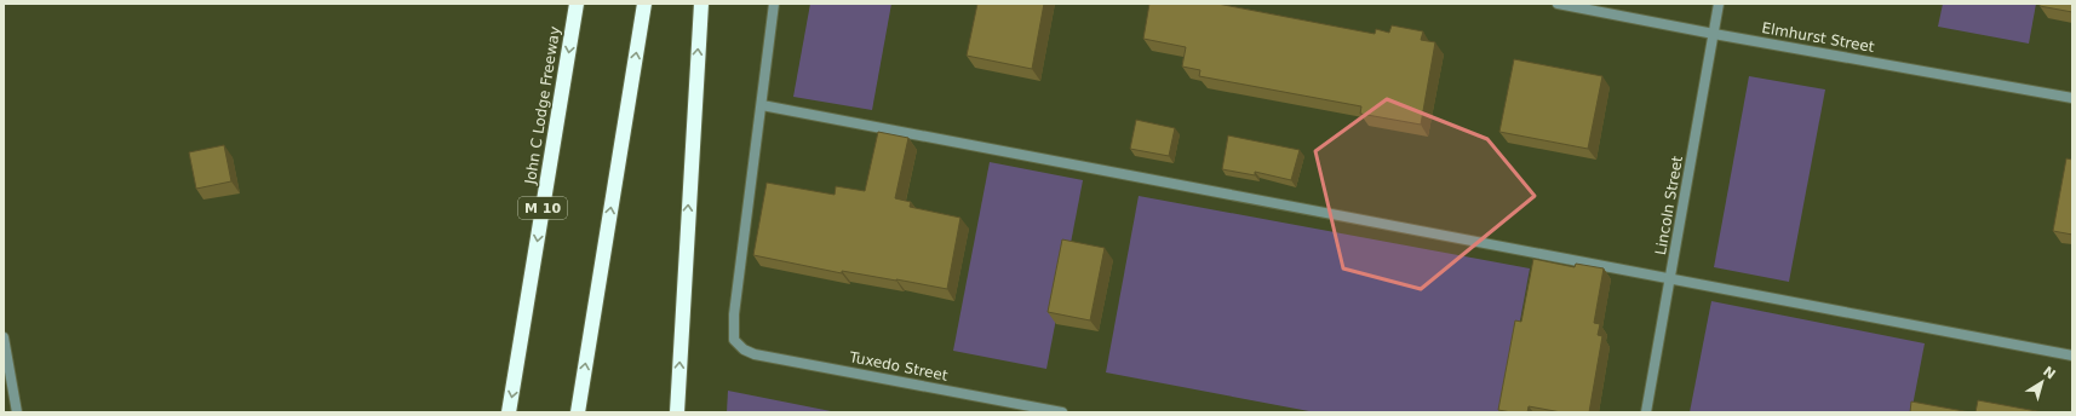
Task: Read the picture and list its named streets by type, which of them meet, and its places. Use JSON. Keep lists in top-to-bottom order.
{
  "streets": {
    "highway": ["John C Lodge Freeway", "M 10"],
    "street": ["Elmhurst Street", "Lincoln Street", "Tuxedo Street"]
  },
  "crossings": [
    ["Elmhurst Street", "Lincoln Street"]
  ],
  "north": "top right"
}
